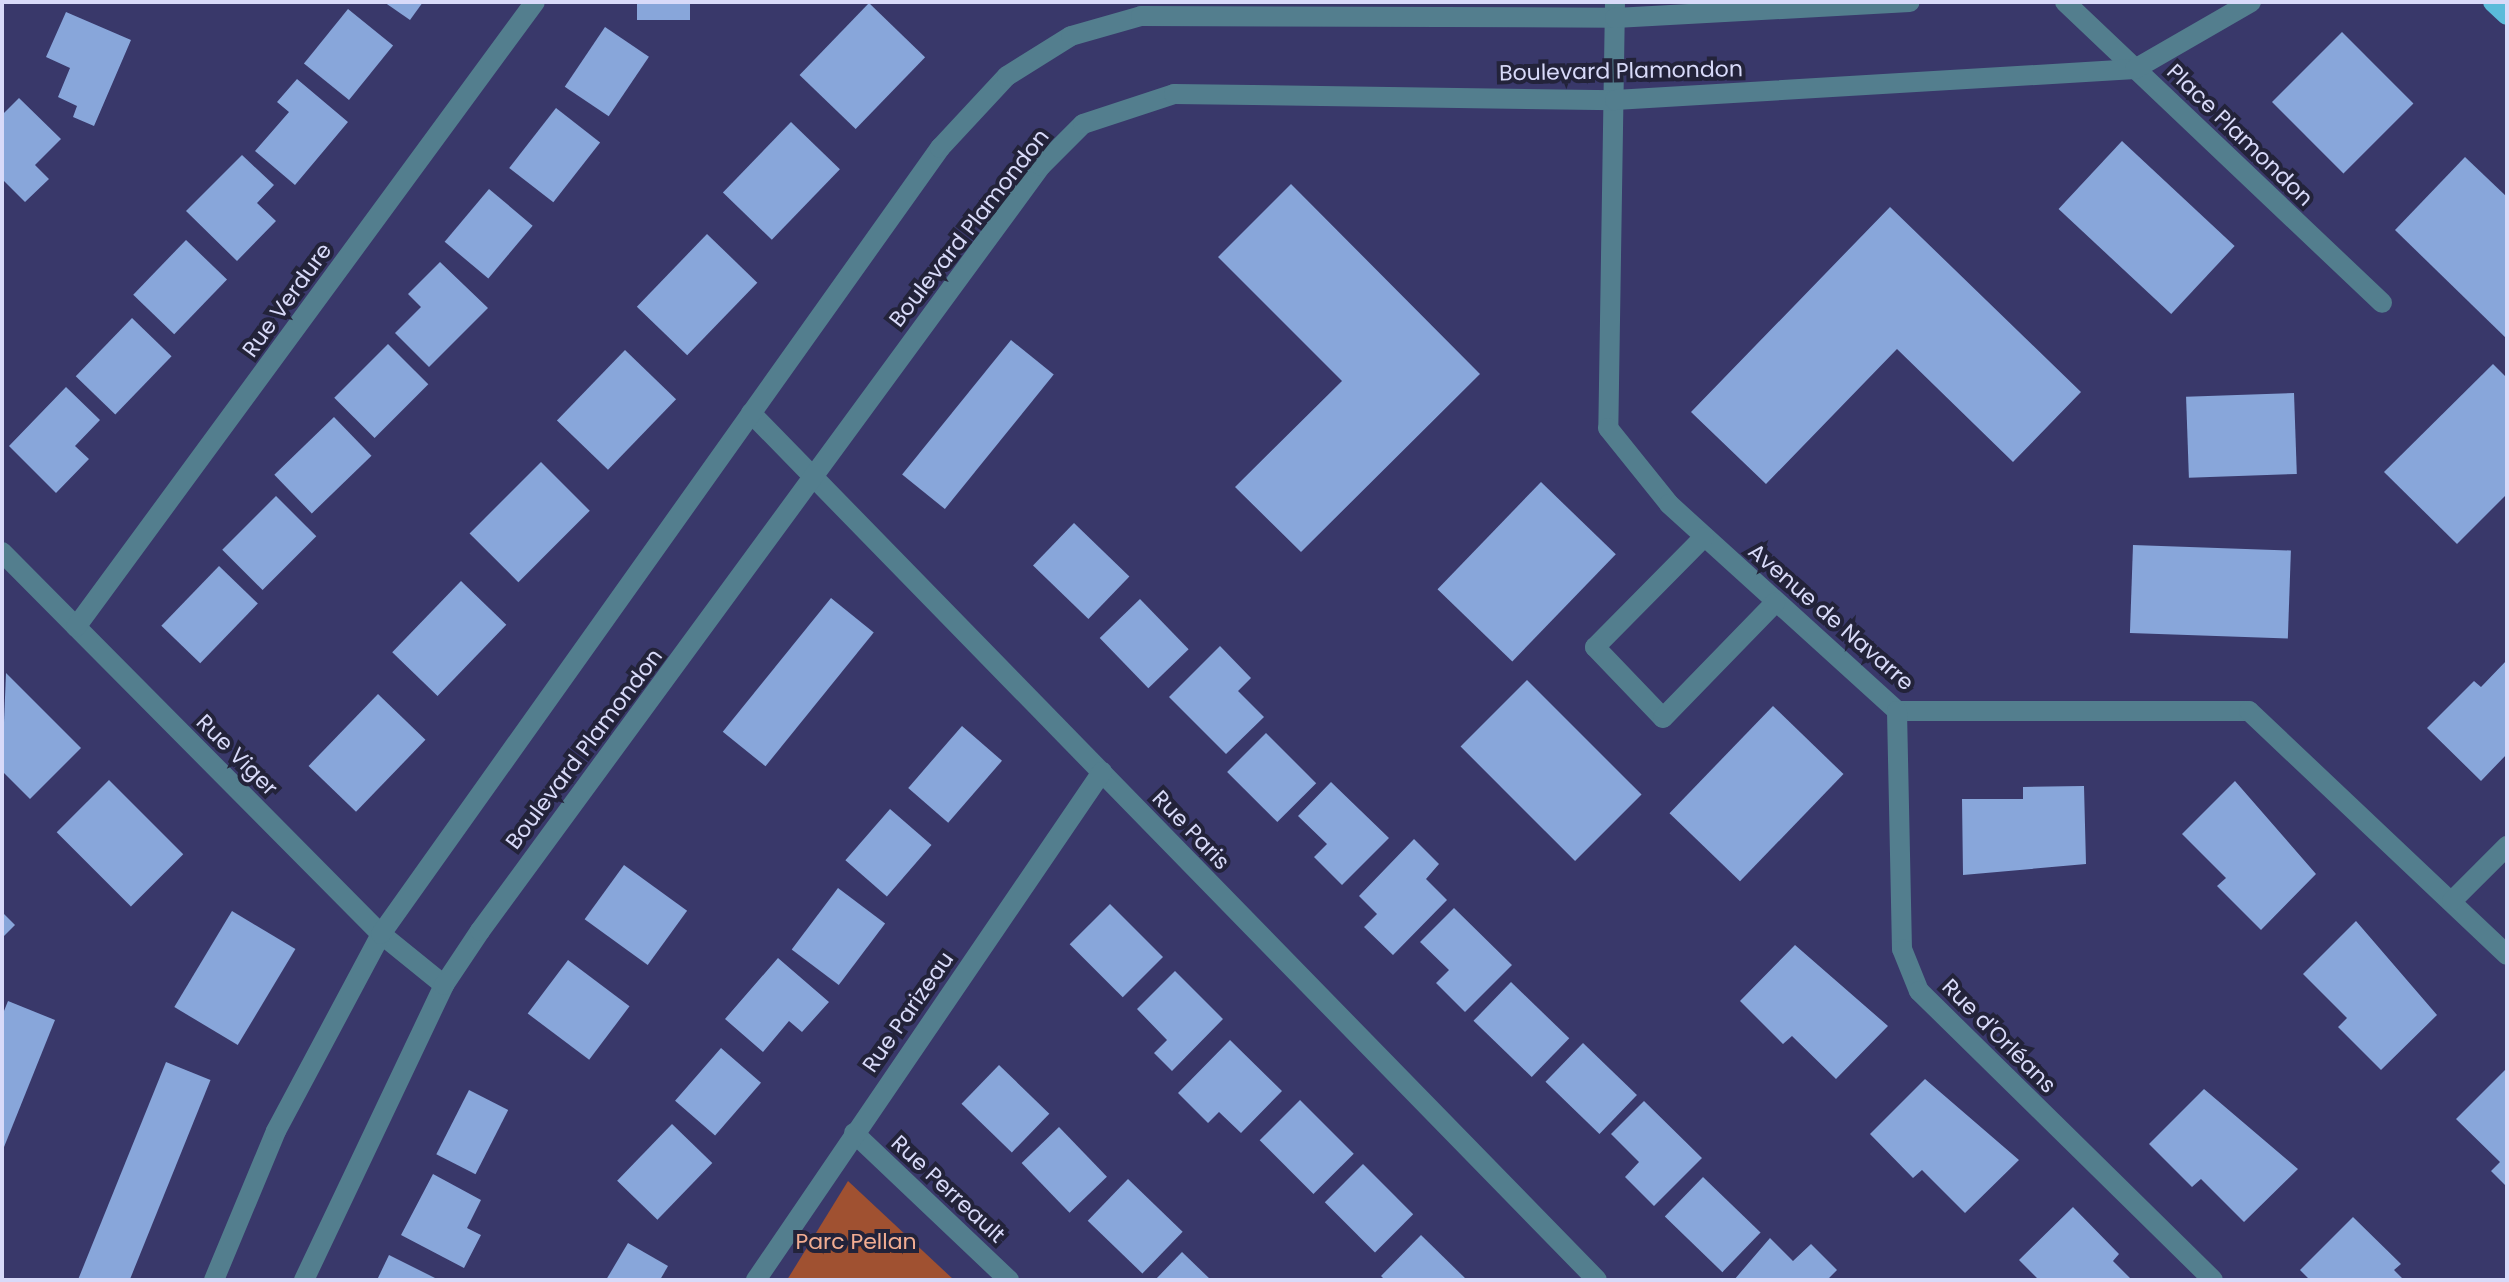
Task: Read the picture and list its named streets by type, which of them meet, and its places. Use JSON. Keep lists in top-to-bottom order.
{
  "streets": {
    "street": [
      "Boulevard Plamondon",
      "Place Plamondon",
      "Rue Verdure",
      "Avenue de Navarre",
      "Rue Viger",
      "Rue Paris",
      "Rue Parizeau",
      "Rue d'Orléans",
      "Rue Perreault"
    ]
  },
  "crossings": [
    ["Boulevard Plamondon", "Place Plamondon"],
    ["Boulevard Plamondon", "Avenue de Navarre"],
    ["Boulevard Plamondon", "Rue Viger"],
    ["Boulevard Plamondon", "Rue Paris"],
    ["Rue Verdure", "Rue Viger"],
    ["Avenue de Navarre", "Rue d'Orléans"],
    ["Rue Paris", "Rue Parizeau"],
    ["Rue Parizeau", "Rue Perreault"]
  ],
  "parks": ["Parc Pellan"]
}
